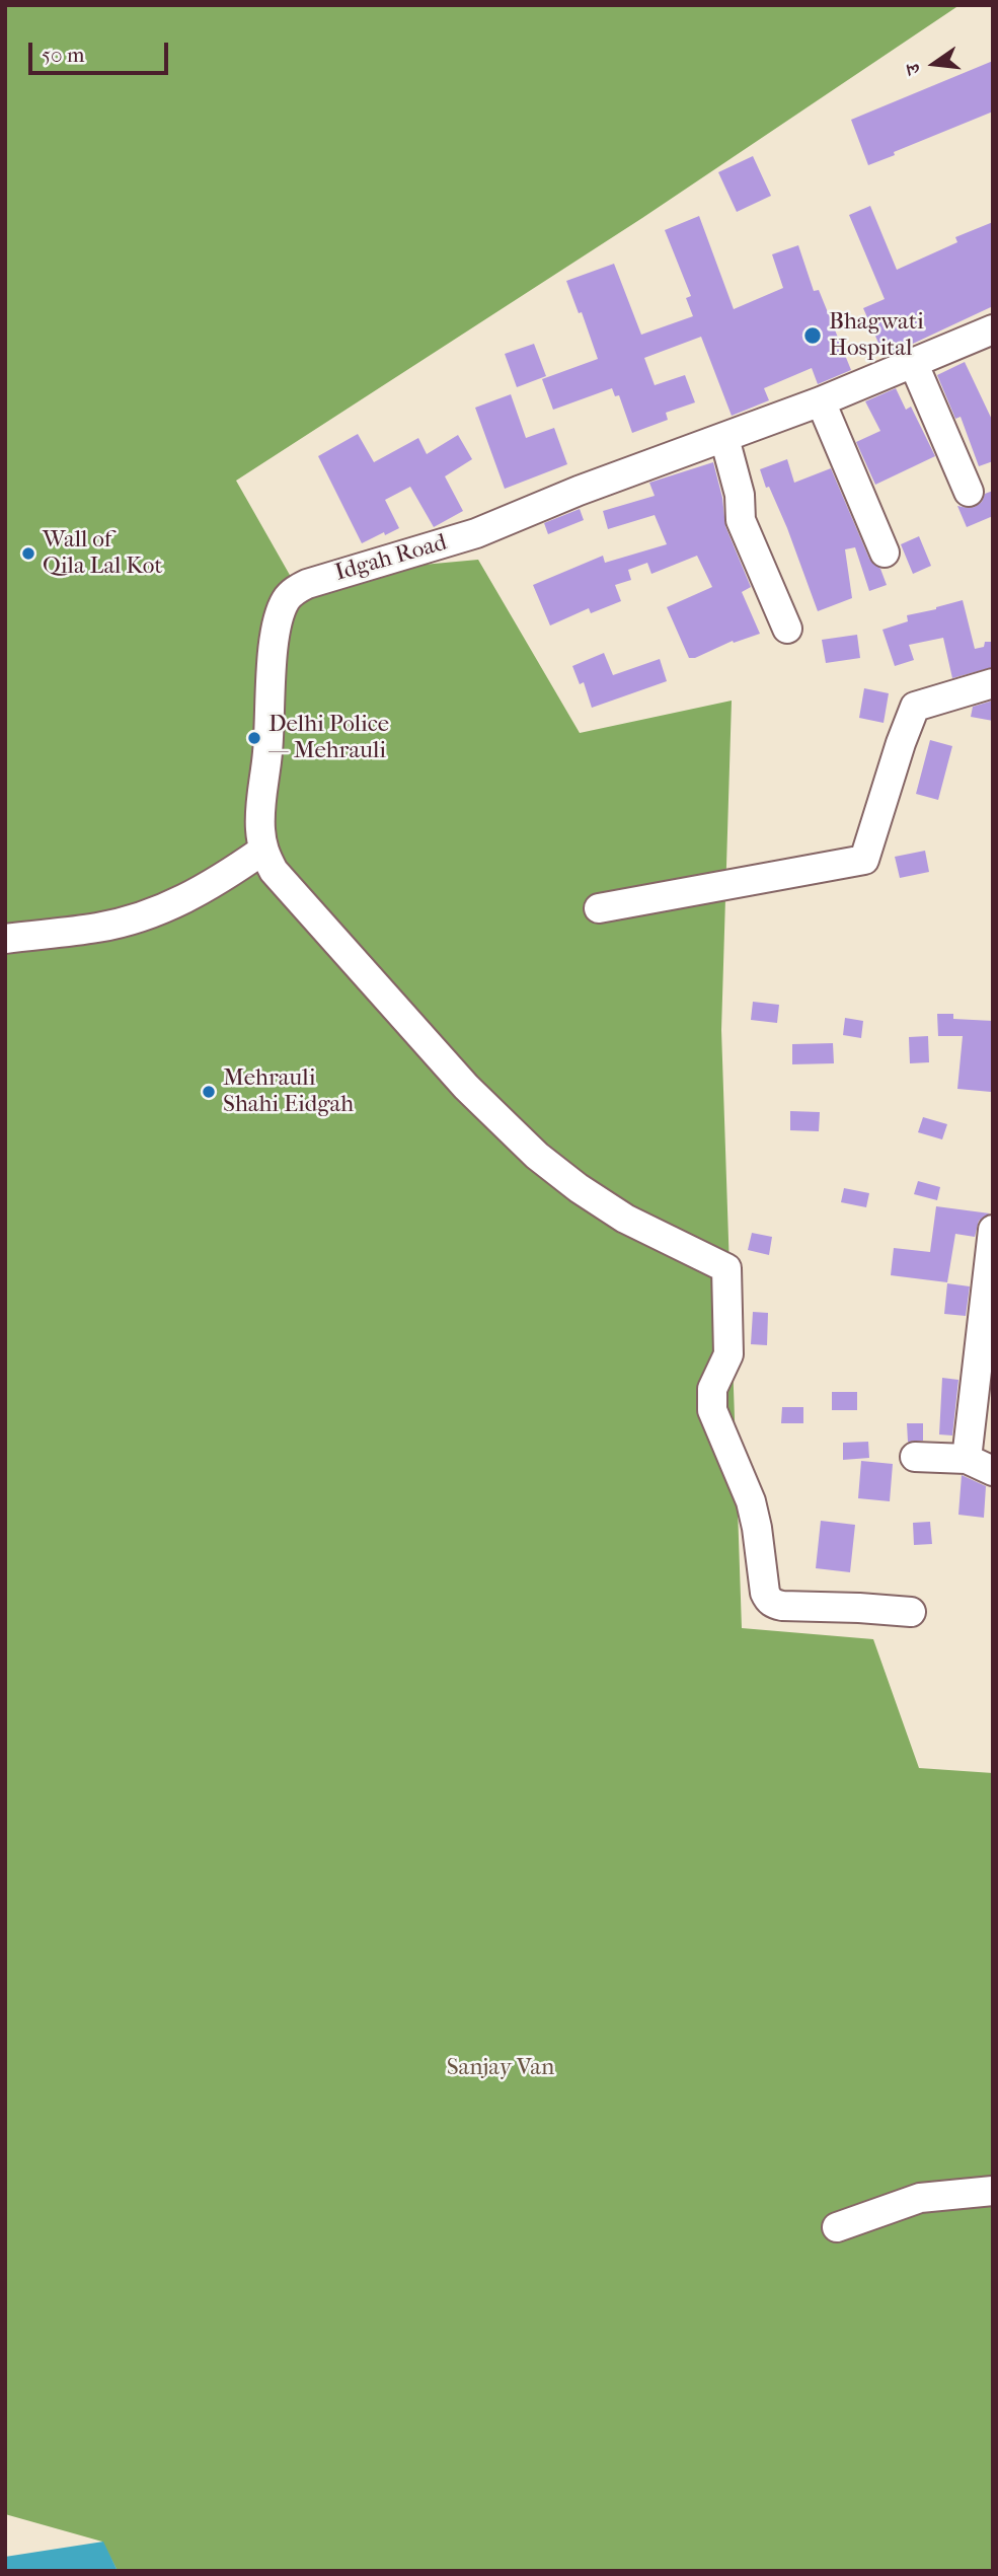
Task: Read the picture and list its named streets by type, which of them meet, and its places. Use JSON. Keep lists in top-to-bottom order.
{
  "streets": {
    "street": ["Idgah Road"]
  },
  "parks": ["Sanjay Van"],
  "places": [
    "Bhagwati Hospital",
    "Wall of Qila Lal Kot",
    "Delhi Police — Mehrauli",
    "Mehrauli Shahi Eidgah"
  ],
  "scale_bar": "50 m",
  "north": "left"
}
